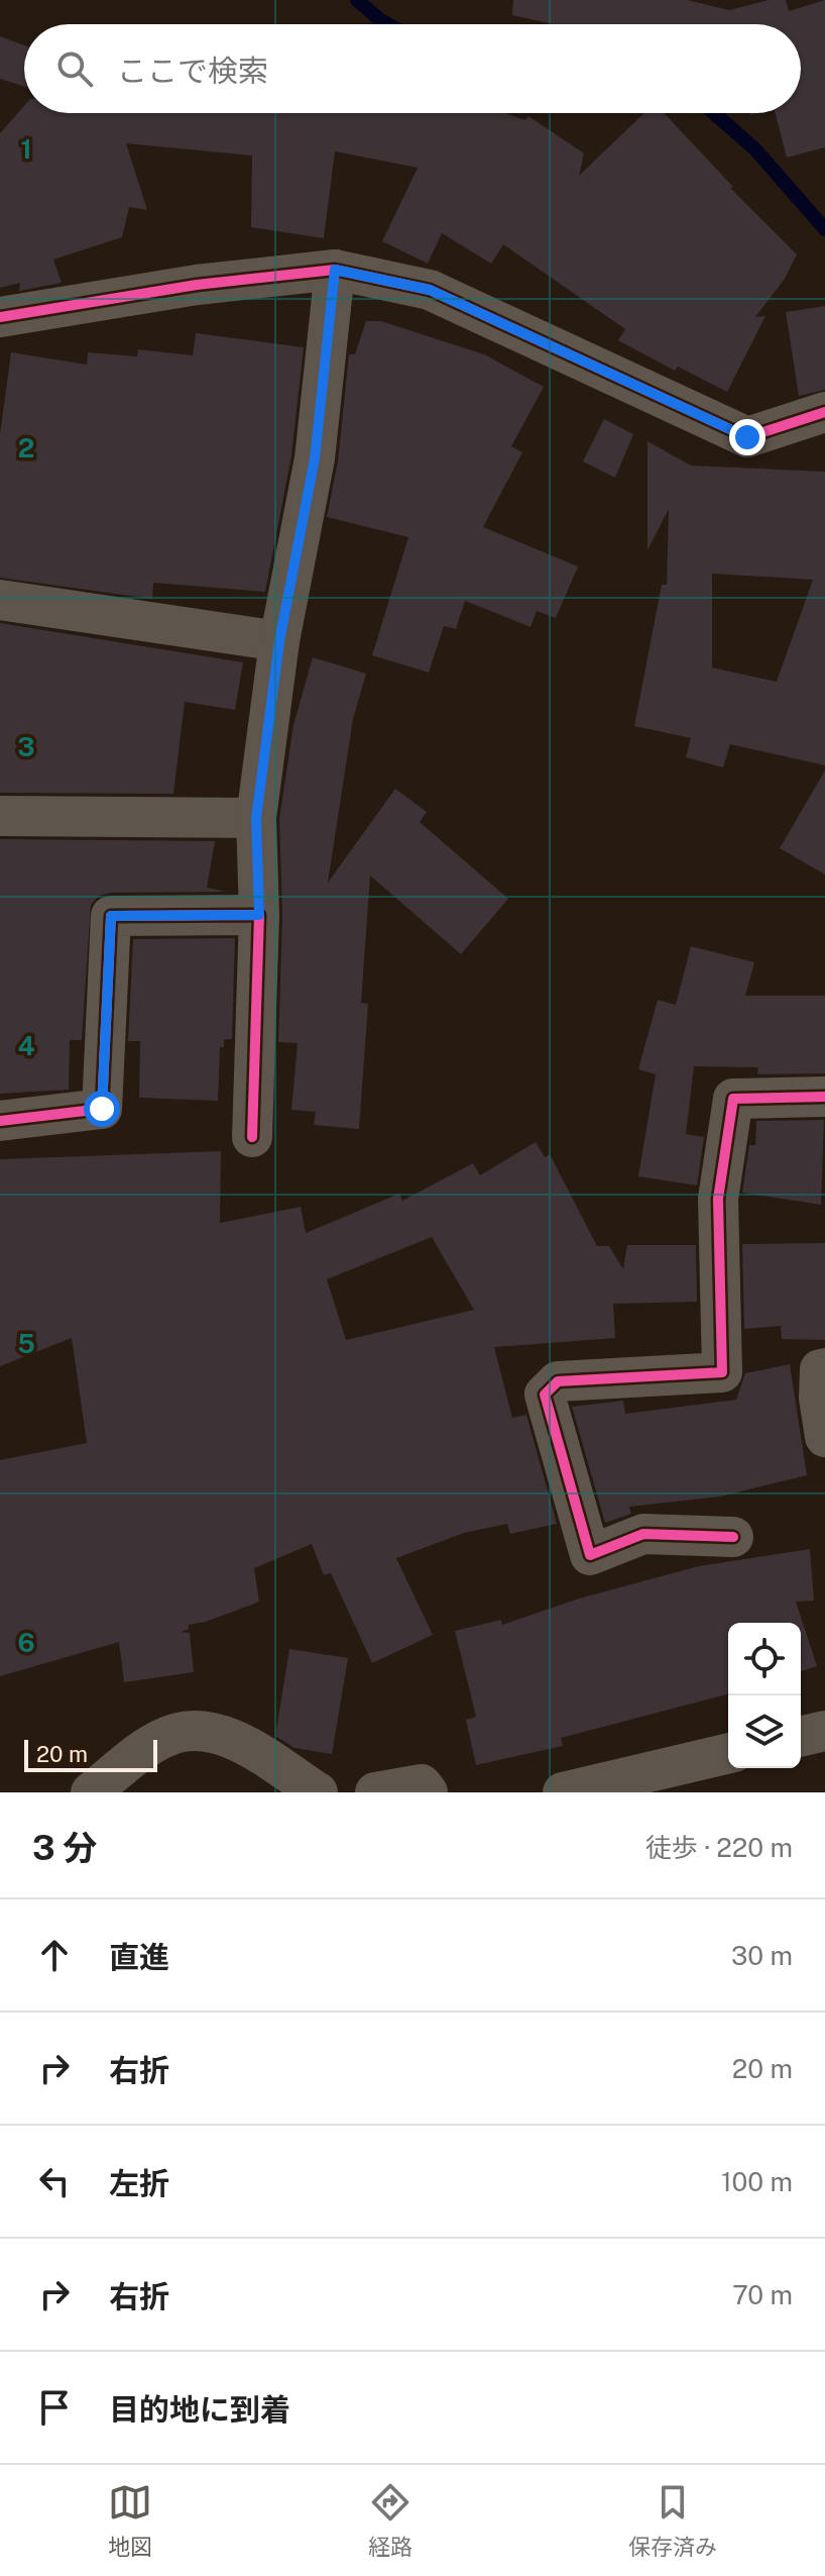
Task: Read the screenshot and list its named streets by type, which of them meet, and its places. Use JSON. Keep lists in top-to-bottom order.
{
  "scale_bar": "20 m",
  "page": {
    "search": "ここで検索",
    "scale": "20 m",
    "heading": ["3 分", "徒歩 · 220 m"],
    "list": [
      ["直進", "30 m"],
      ["右折", "20 m"],
      ["左折", "100 m"],
      ["右折", "70 m"],
      "目的地に到着"
    ],
    "nav": ["地図", "経路", "保存済み"]
  },
  "grid": {
    "rows": [
      "1",
      "2",
      "3",
      "4",
      "5",
      "6"
    ]
  }
}
